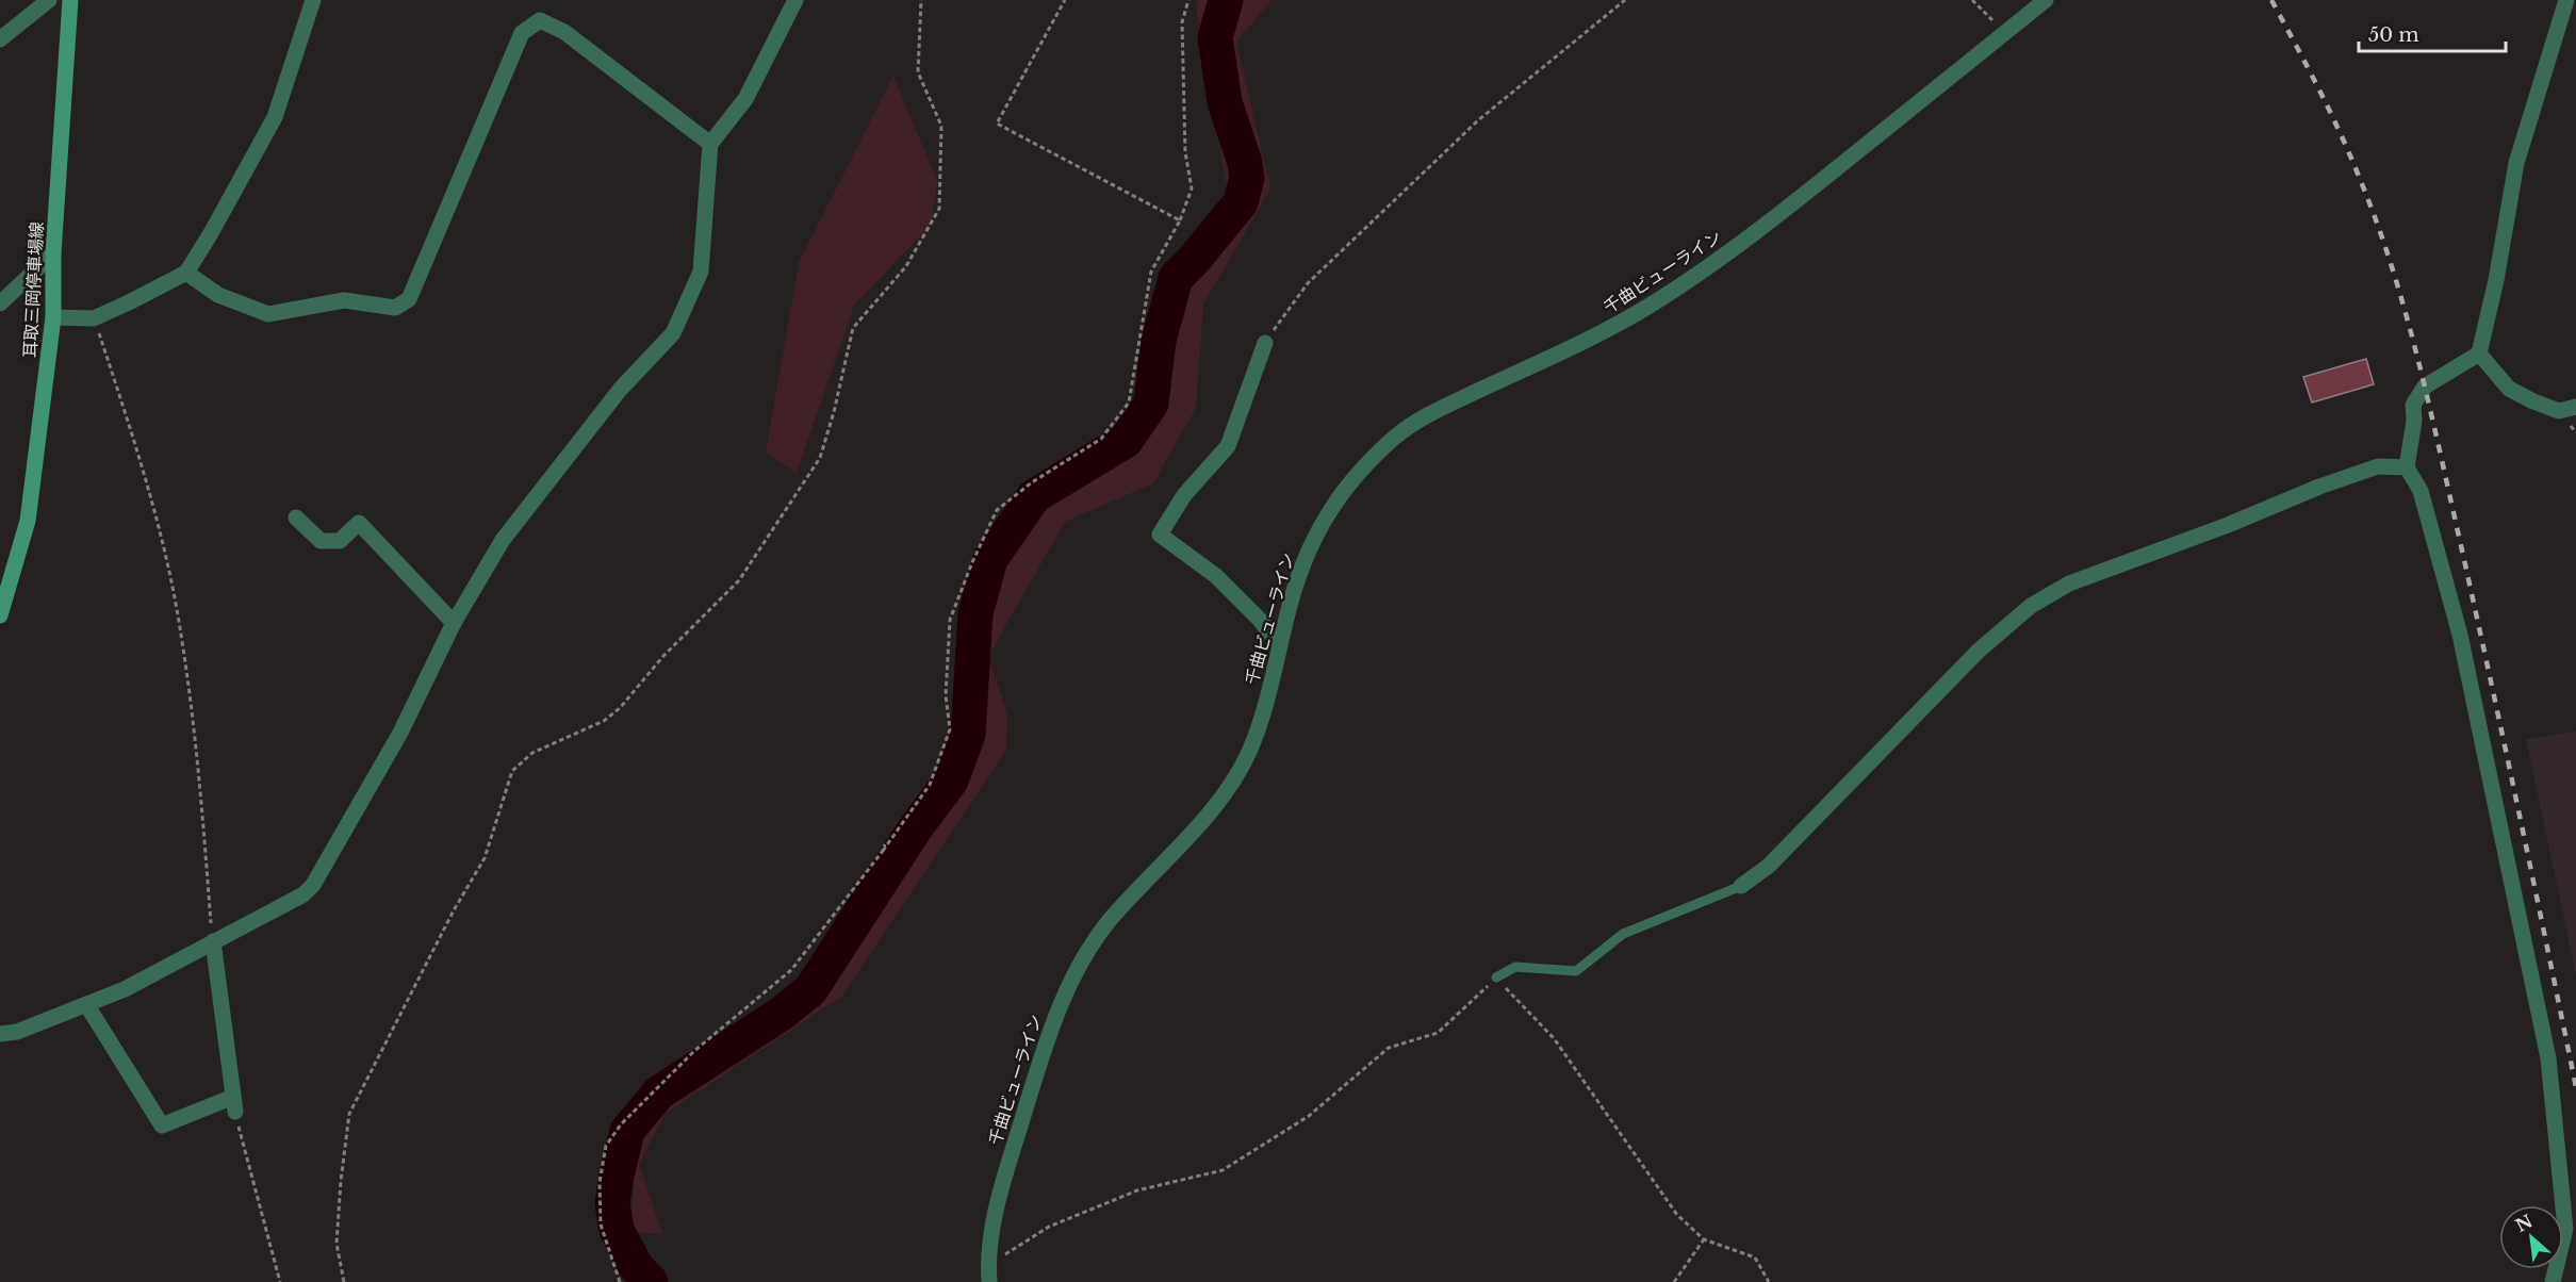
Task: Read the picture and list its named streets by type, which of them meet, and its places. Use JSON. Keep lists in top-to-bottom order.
{
  "streets": {
    "main road": ["耳取三岡停車場線"],
    "street": ["千曲ビューライン"]
  },
  "scale_bar": "50 m",
  "north": "top left"
}
